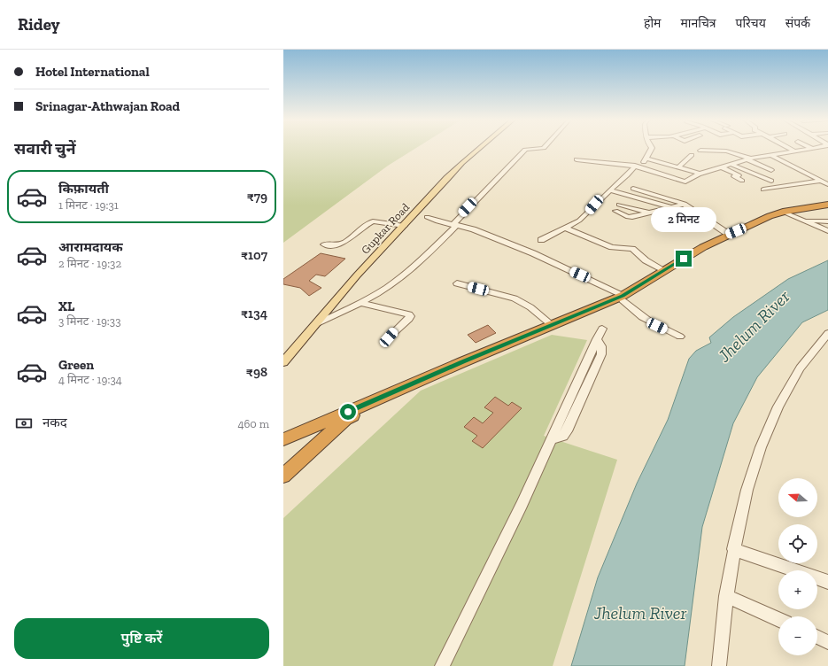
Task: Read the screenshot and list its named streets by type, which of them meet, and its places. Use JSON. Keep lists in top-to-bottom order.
{
  "streets": {
    "main road": ["Gupkar Road"]
  },
  "water": ["Jhelum River"],
  "north": "left",
  "page": {
    "header": "Ridey",
    "nav": [
      "होम",
      "मानचित्र",
      "परिचय",
      "संपर्क"
    ],
    "banner": ["Hotel International", "Srinagar-Athwajan Road"],
    "heading": "सवारी चुनें",
    "list": [
      {
        "name": "किफ़ायती",
        "note": "1 मिनट · 19:31",
        "value": "₹79"
      },
      {
        "name": "आरामदायक",
        "note": "2 मिनट · 19:32",
        "value": "₹107"
      },
      {
        "name": "XL",
        "note": "3 मिनट · 19:33",
        "value": "₹134"
      },
      {
        "name": "Green",
        "note": "4 मिनट · 19:34",
        "value": "₹98"
      }
    ],
    "bubble": "2 मिनट",
    "pay": ["नकद", "460 m"],
    "map_buttons": ["+", "−"],
    "buttons": "पुष्टि करें"
  }
}
